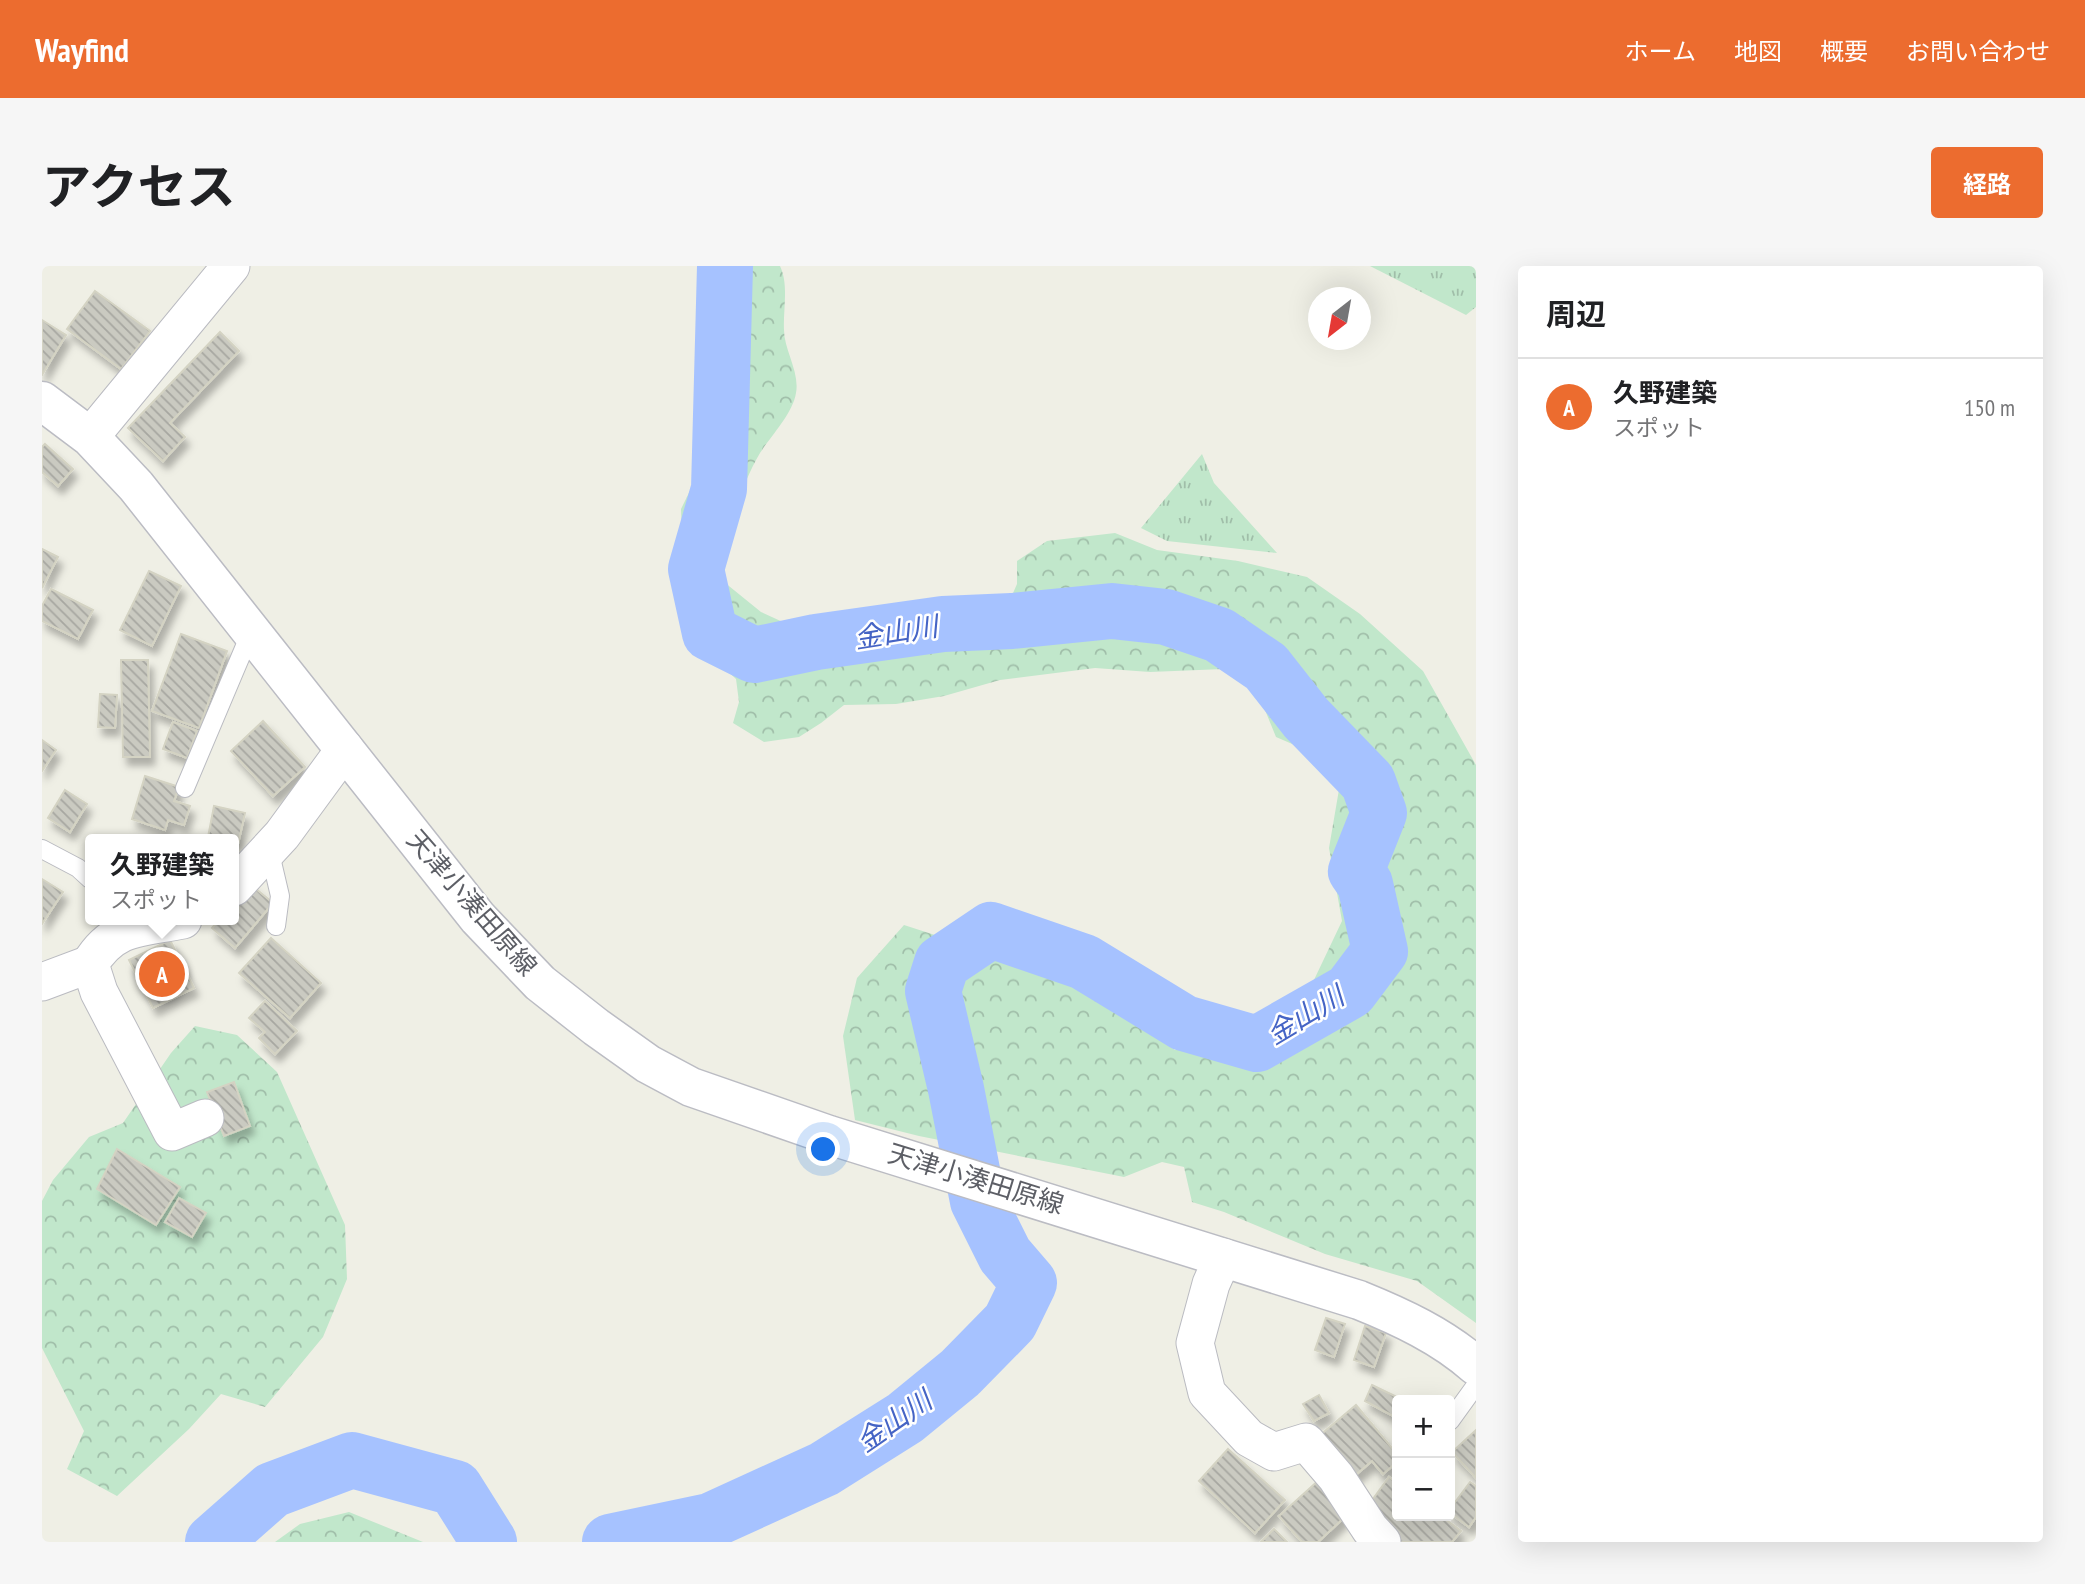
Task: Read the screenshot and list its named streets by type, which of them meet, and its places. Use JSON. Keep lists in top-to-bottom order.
{
  "streets": {
    "main road": ["天津小湊田原線"]
  },
  "water": ["金山川"],
  "north": "bottom left",
  "page": {
    "header": "Wayfind",
    "nav": [
      "ホーム",
      "地図",
      "概要",
      "お問い合わせ"
    ],
    "title": "アクセス",
    "buttons": "経路",
    "heading": "周辺",
    "list": [
      {
        "mark": "A",
        "name": "久野建築",
        "note": "スポット",
        "value": "150 m"
      }
    ],
    "popup": ["久野建築", "スポット"],
    "pins": "A",
    "map_buttons": ["+", "−"]
  }
}
